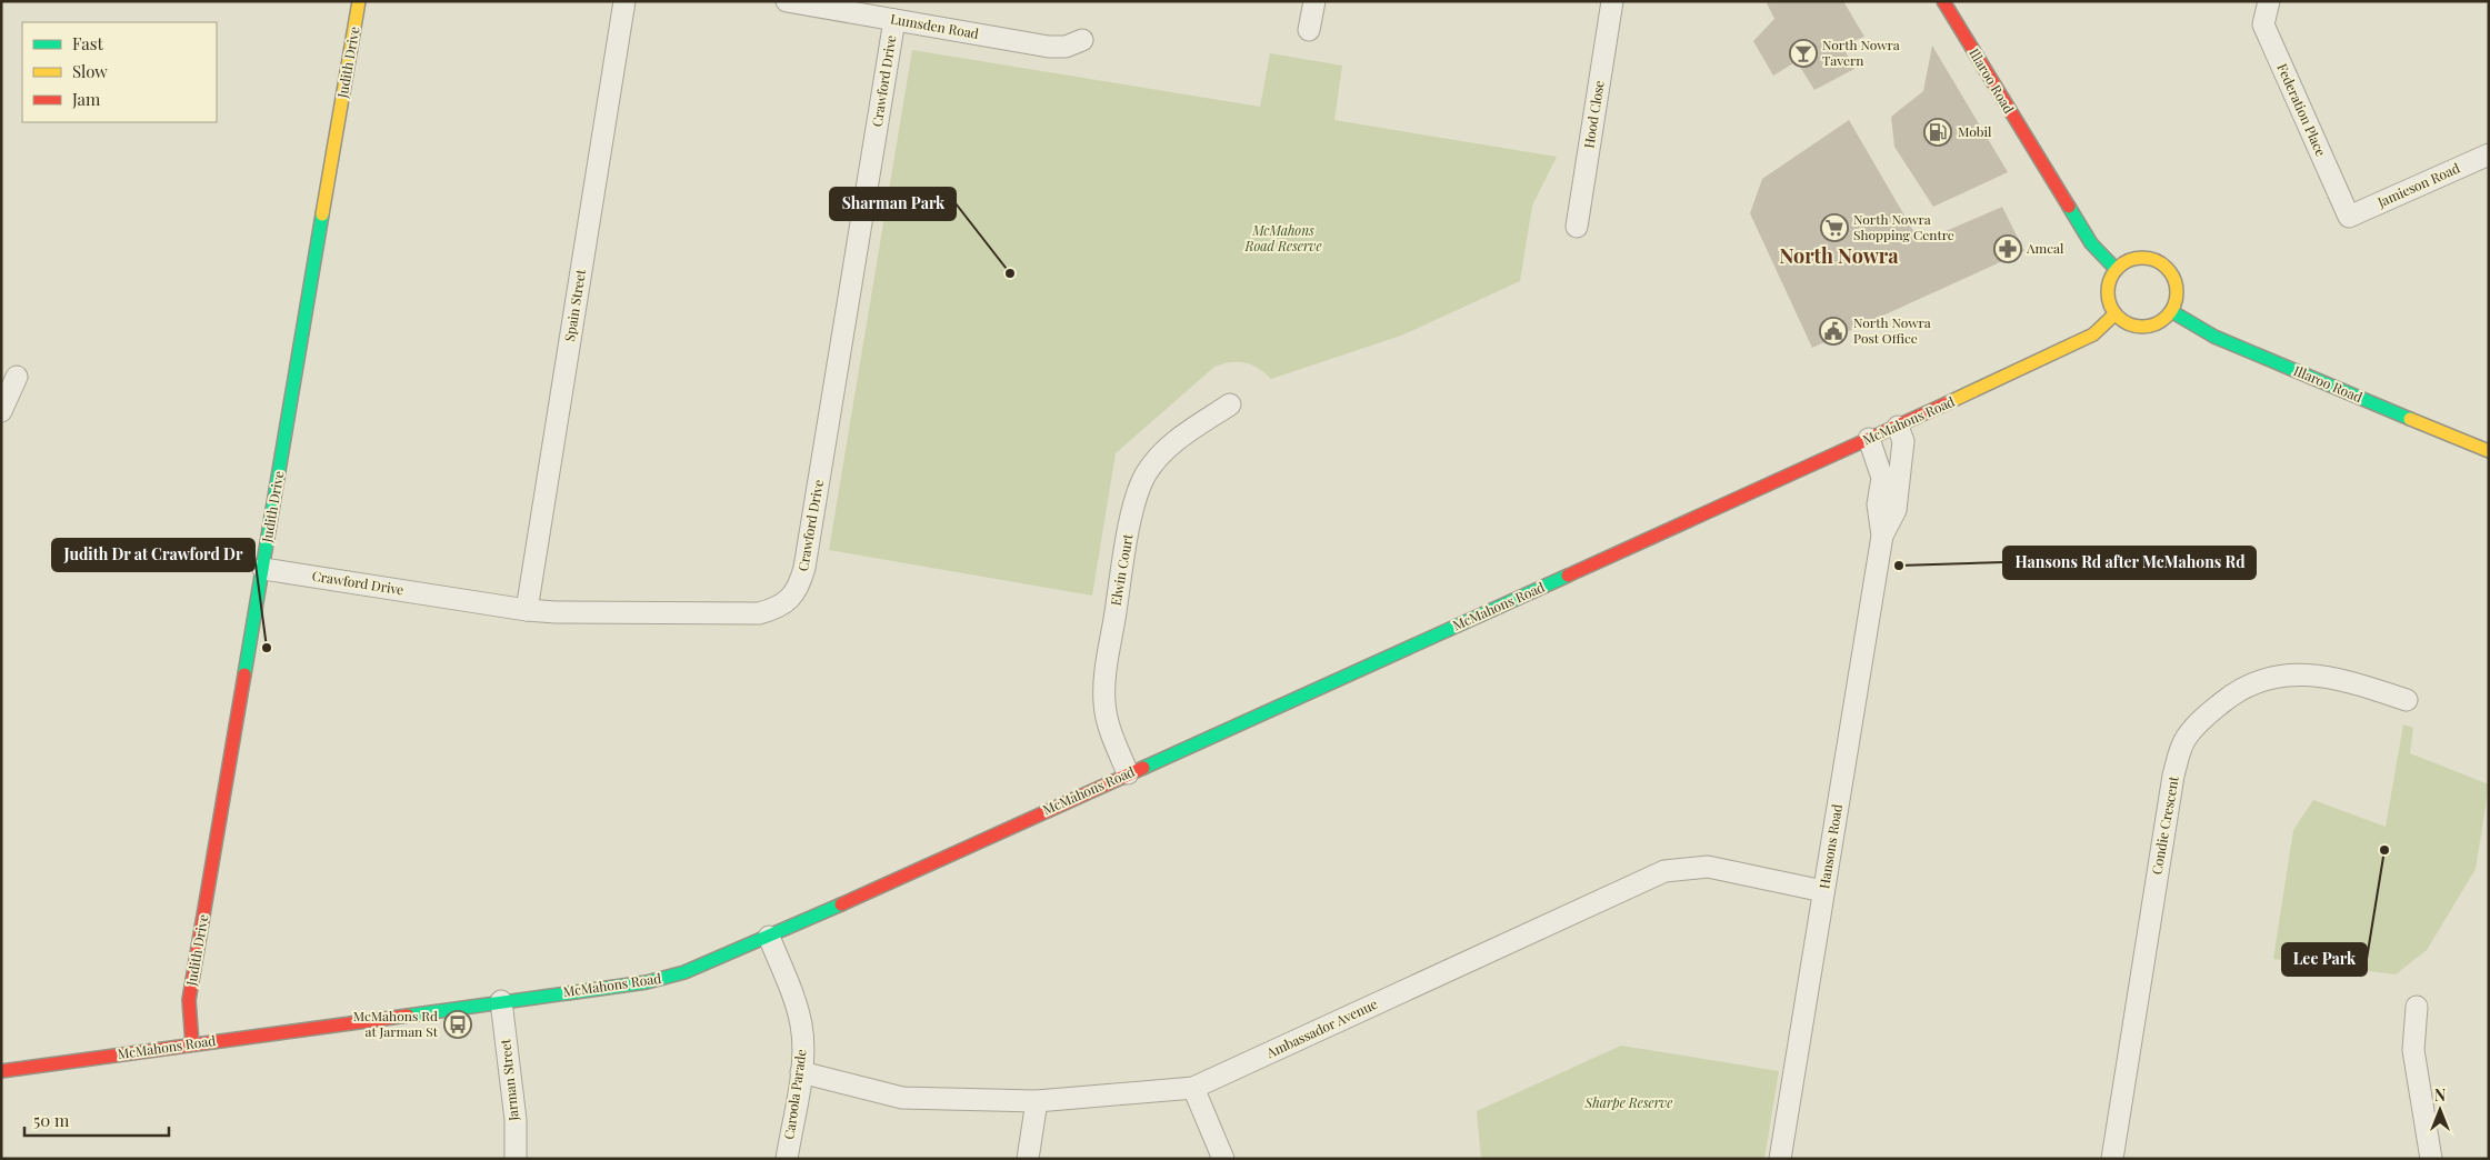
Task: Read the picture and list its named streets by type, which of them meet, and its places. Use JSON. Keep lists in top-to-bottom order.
{
  "streets": {
    "main road": ["Judith Drive", "Illaroo Road", "McMahons Road"],
    "street": [
      "Lumsden Road",
      "Crawford Drive",
      "Federation Place",
      "Hood Close",
      "Jamieson Road",
      "Spain Street",
      "Elwin Court",
      "Condie Crescent",
      "Hansons Road",
      "Ambassador Avenue",
      "Jarman Street",
      "Caroola Parade"
    ]
  },
  "crossings": [
    ["Lumsden Road", "Crawford Drive"],
    ["Judith Drive", "Crawford Drive"],
    ["Judith Drive", "McMahons Road"],
    ["Crawford Drive", "Spain Street"],
    ["Illaroo Road", "McMahons Road"],
    ["Federation Place", "Jamieson Road"],
    ["McMahons Road", "Elwin Court"],
    ["McMahons Road", "Hansons Road"],
    ["McMahons Road", "Jarman Street"],
    ["McMahons Road", "Caroola Parade"],
    ["Hansons Road", "Ambassador Avenue"],
    ["Ambassador Avenue", "Caroola Parade"]
  ],
  "districts": ["North Nowra"],
  "parks": ["McMahons Road Reserve", "Sharpe Reserve"],
  "places": {
    "bar": ["North Nowra Tavern"],
    "fuel station": ["Mobil"],
    "supermarket": ["North Nowra Shopping Centre"],
    "pharmacy": ["Amcal"],
    "other": [
      "Sharman Park",
      "Hansons Rd after McMahons Rd",
      "Judith Dr at Crawford Dr",
      "Lee Park"
    ],
    "public building": ["North Nowra Post Office"],
    "bus stop": ["McMahons Rd at Jarman St"]
  },
  "legend": ["Fast", "Slow", "Jam"],
  "scale_bar": "50 m",
  "north": "top"
}
